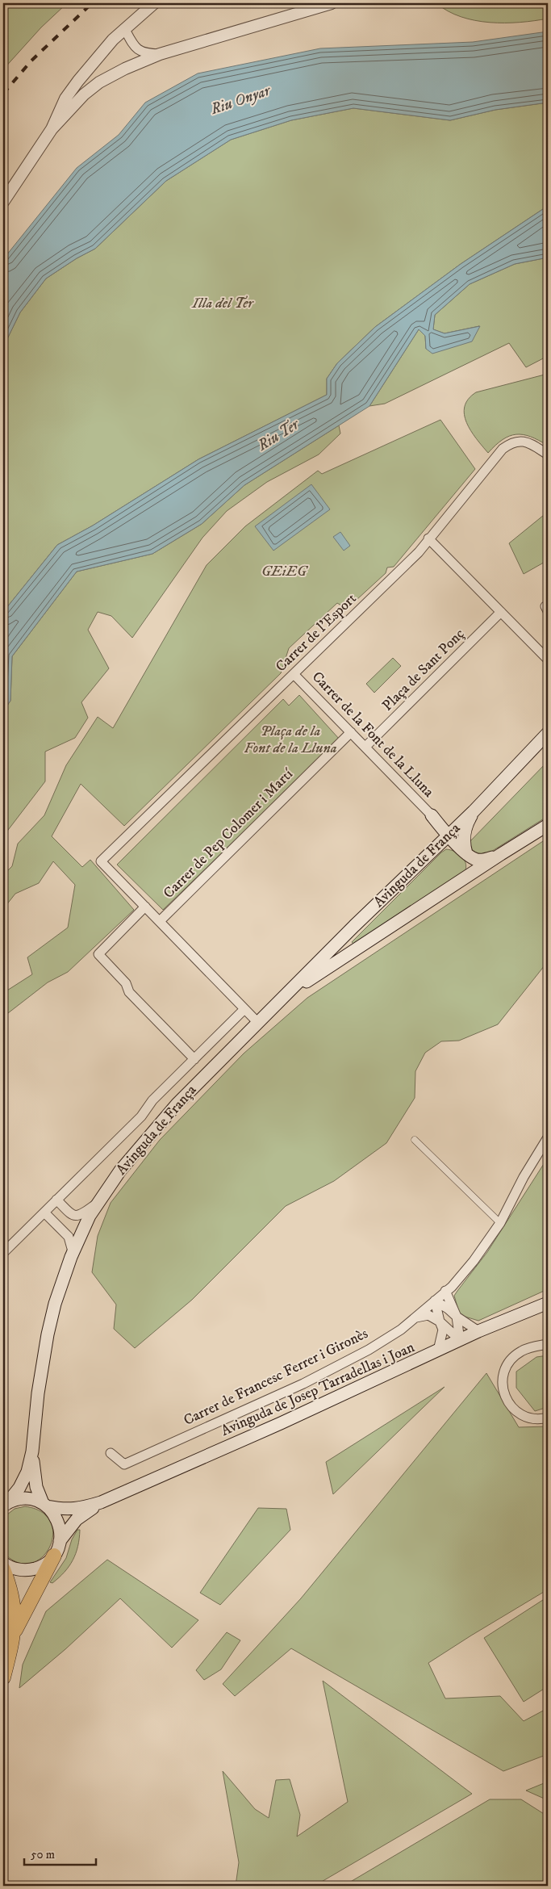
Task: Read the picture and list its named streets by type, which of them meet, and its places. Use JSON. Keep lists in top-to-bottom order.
{
  "streets": {
    "main road": ["Avinguda de França", "Avinguda de Josep Tarradellas i Joan"],
    "street": [
      "Carrer de l'Esport",
      "Plaça de Sant Ponç",
      "Carrer de la Font de la Lluna",
      "Carrer de Pep Colomer i Martí",
      "Carrer de Francesc Ferrer i Gironès"
    ]
  },
  "crossings": [
    ["Carrer de l'Esport", "Carrer de la Font de la Lluna"],
    ["Plaça de Sant Ponç", "Carrer de la Font de la Lluna"],
    ["Carrer de la Font de la Lluna", "Carrer de Pep Colomer i Martí"],
    ["Avinguda de França", "Avinguda de Josep Tarradellas i Joan"]
  ],
  "water": ["Riu Onyar", "Riu Ter"],
  "parks": ["Illa del Ter", "GEiEG", "Plaça de la Font de la Lluna"],
  "scale_bar": "50 m"
}
